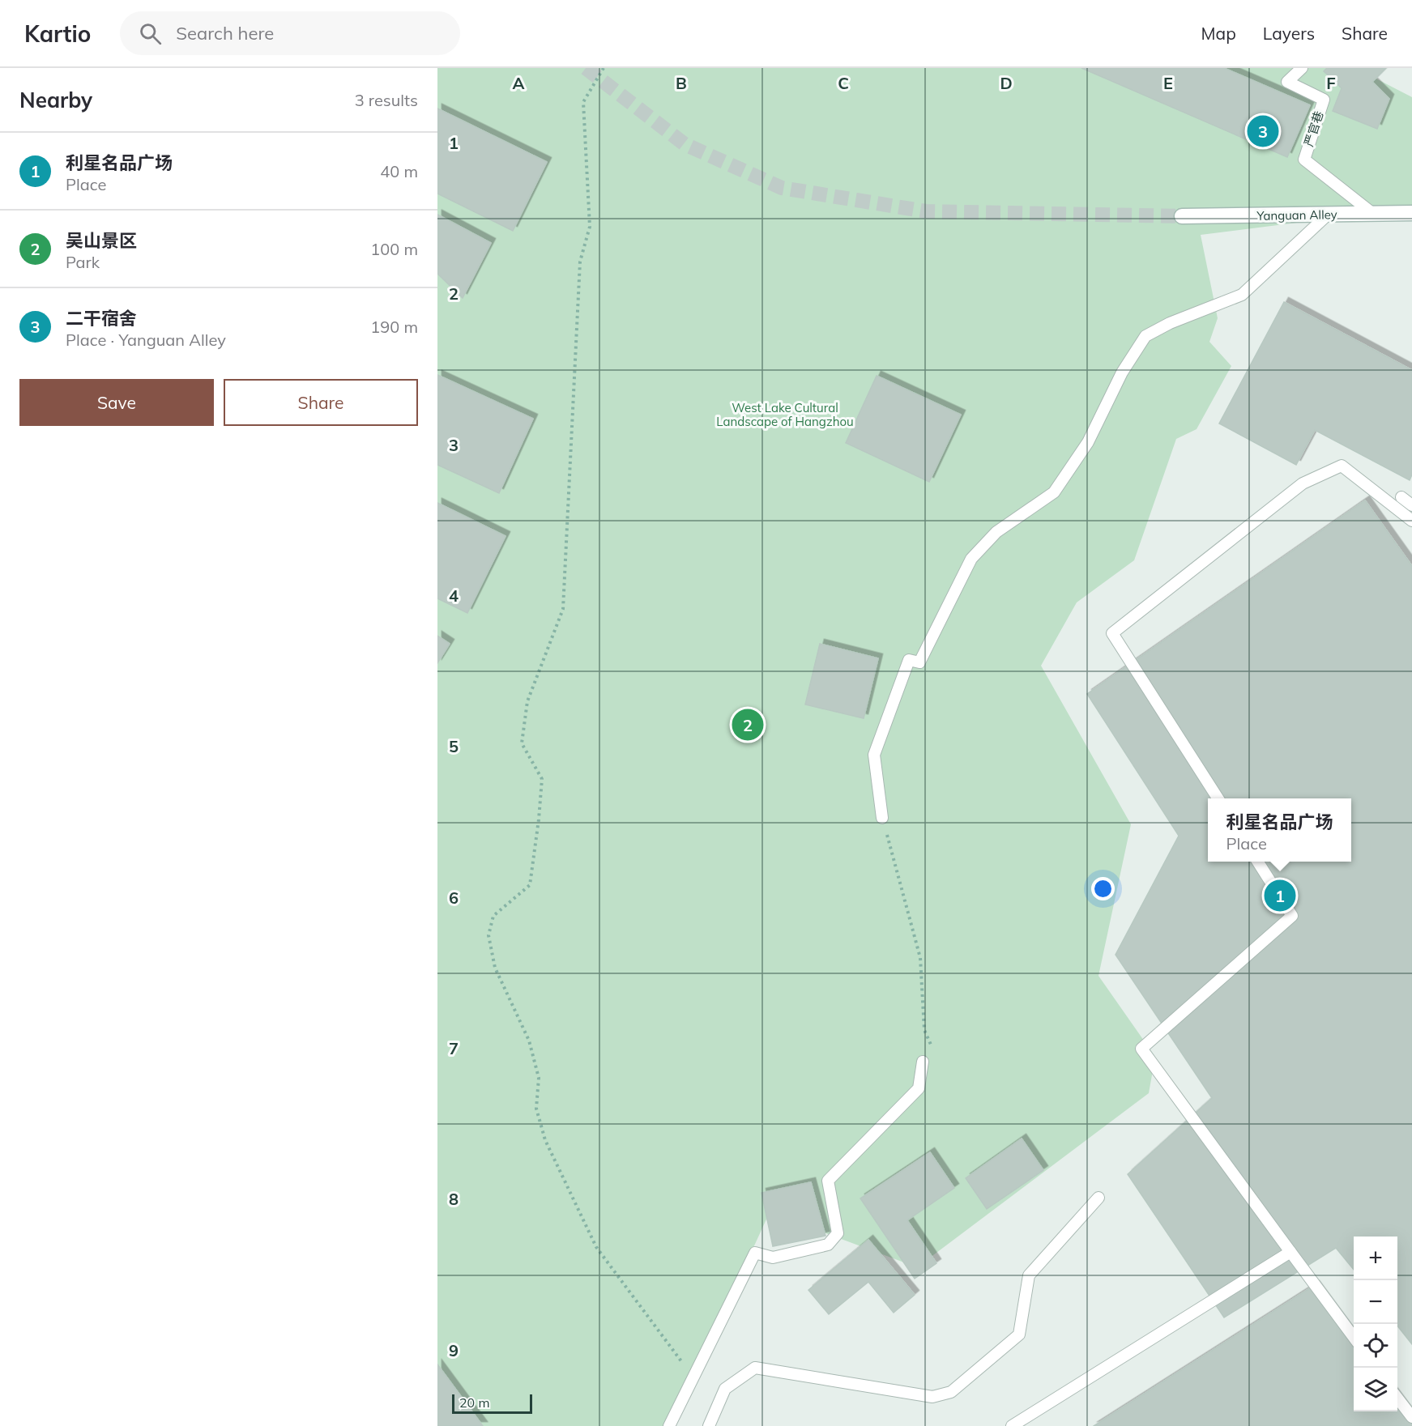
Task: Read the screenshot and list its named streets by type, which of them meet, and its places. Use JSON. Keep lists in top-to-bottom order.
{
  "streets": {
    "street": ["Yanguan Alley"],
    "lane": ["严官巷"]
  },
  "crossings": [
    ["严官巷", "Yanguan Alley"]
  ],
  "parks": ["West Lake Cultural Landscape of Hangzhou"],
  "scale_bar": "20 m",
  "page": {
    "header": "Kartio",
    "search": "Search here",
    "nav": ["Map", "Layers", "Share"],
    "heading": ["Nearby", "3 results"],
    "pins": ["3", "2", "1"],
    "list": [
      {
        "mark": "1",
        "name": "利星名品广场",
        "note": "Place",
        "value": "40 m"
      },
      {
        "mark": "2",
        "name": "吴山景区",
        "note": "Park",
        "value": "100 m"
      },
      {
        "mark": "3",
        "name": "二干宿舍",
        "note": "Place · Yanguan Alley",
        "value": "190 m"
      }
    ],
    "buttons": ["Save", "Share"],
    "popup": ["利星名品广场", "Place"],
    "map_buttons": ["+", "−"],
    "scale": "20 m"
  },
  "grid": {
    "columns": [
      "A",
      "B",
      "C",
      "D",
      "E",
      "F"
    ],
    "rows": [
      "1",
      "2",
      "3",
      "4",
      "5",
      "6",
      "7",
      "8",
      "9"
    ]
  }
}
